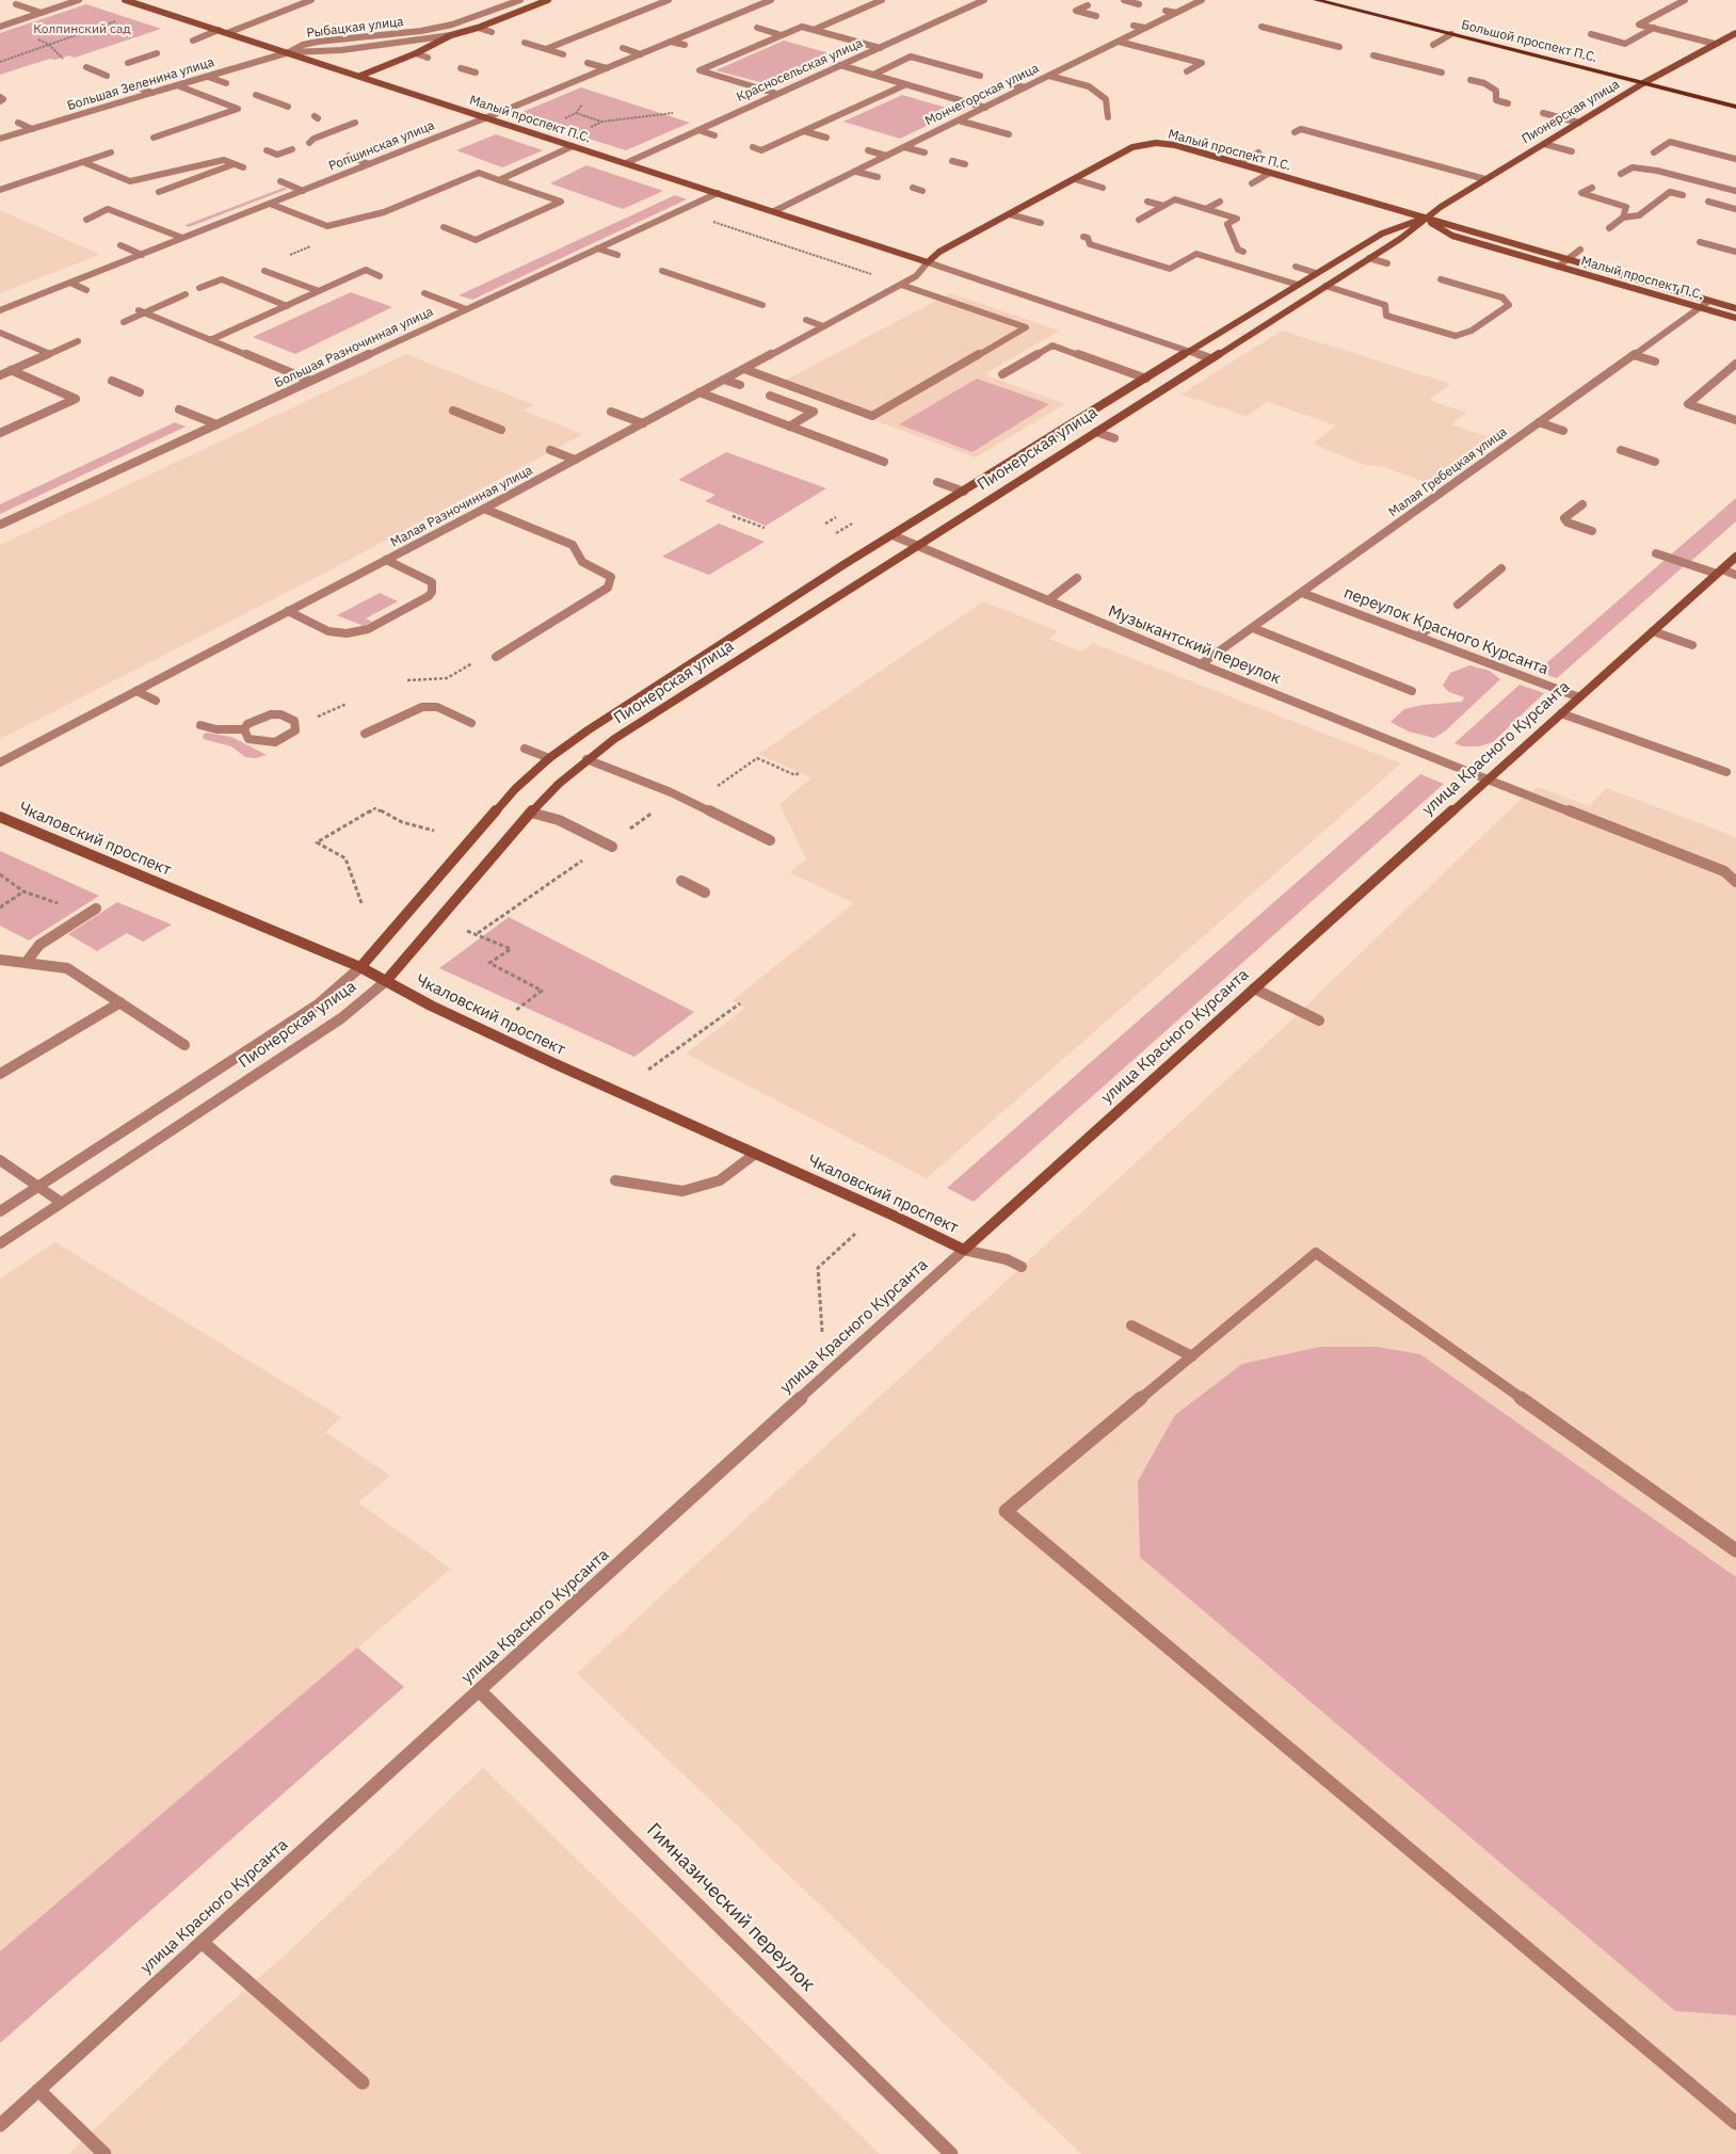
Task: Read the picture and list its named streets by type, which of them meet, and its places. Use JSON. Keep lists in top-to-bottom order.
{
  "streets": {
    "main road": ["Большой проспект П.С."],
    "street": [
      "Рыбацкая улица",
      "Красносельская улица",
      "Большая Зеленина улица",
      "Мончегорская улица",
      "Пионерская улица",
      "Малый проспект П.С.",
      "Ропшинская улица",
      "Большая Разночинная улица",
      "Малая Гребецкая улица",
      "Малая Разночинная улица",
      "переулок Красного Курсанта",
      "Музыкантский переулок",
      "улица Красного Курсанта",
      "Чкаловский проспект",
      "Гимназический переулок"
    ]
  },
  "crossings": [
    ["Рыбацкая улица", "Большая Зеленина улица"],
    ["Рыбацкая улица", "Малый проспект П.С."],
    ["Большой проспект П.С.", "Пионерская улица"],
    ["Красносельская улица", "Малый проспект П.С."],
    ["Большая Зеленина улица", "Малый проспект П.С."],
    ["Мончегорская улица", "Малый проспект П.С."],
    ["Пионерская улица", "Малый проспект П.С."],
    ["Пионерская улица", "Музыкантский переулок"],
    ["Пионерская улица", "Чкаловский проспект"],
    ["Малый проспект П.С.", "Ропшинская улица"],
    ["Малый проспект П.С.", "Большая Разночинная улица"],
    ["Малый проспект П.С.", "Малая Гребецкая улица"],
    ["Малый проспект П.С.", "Малая Разночинная улица"],
    ["Малая Гребецкая улица", "переулок Красного Курсанта"],
    ["Малая Гребецкая улица", "Музыкантский переулок"],
    ["переулок Красного Курсанта", "улица Красного Курсанта"],
    ["Музыкантский переулок", "улица Красного Курсанта"],
    ["улица Красного Курсанта", "Чкаловский проспект"],
    ["улица Красного Курсанта", "Гимназический переулок"]
  ],
  "parks": ["Колпинский сад"]
}
